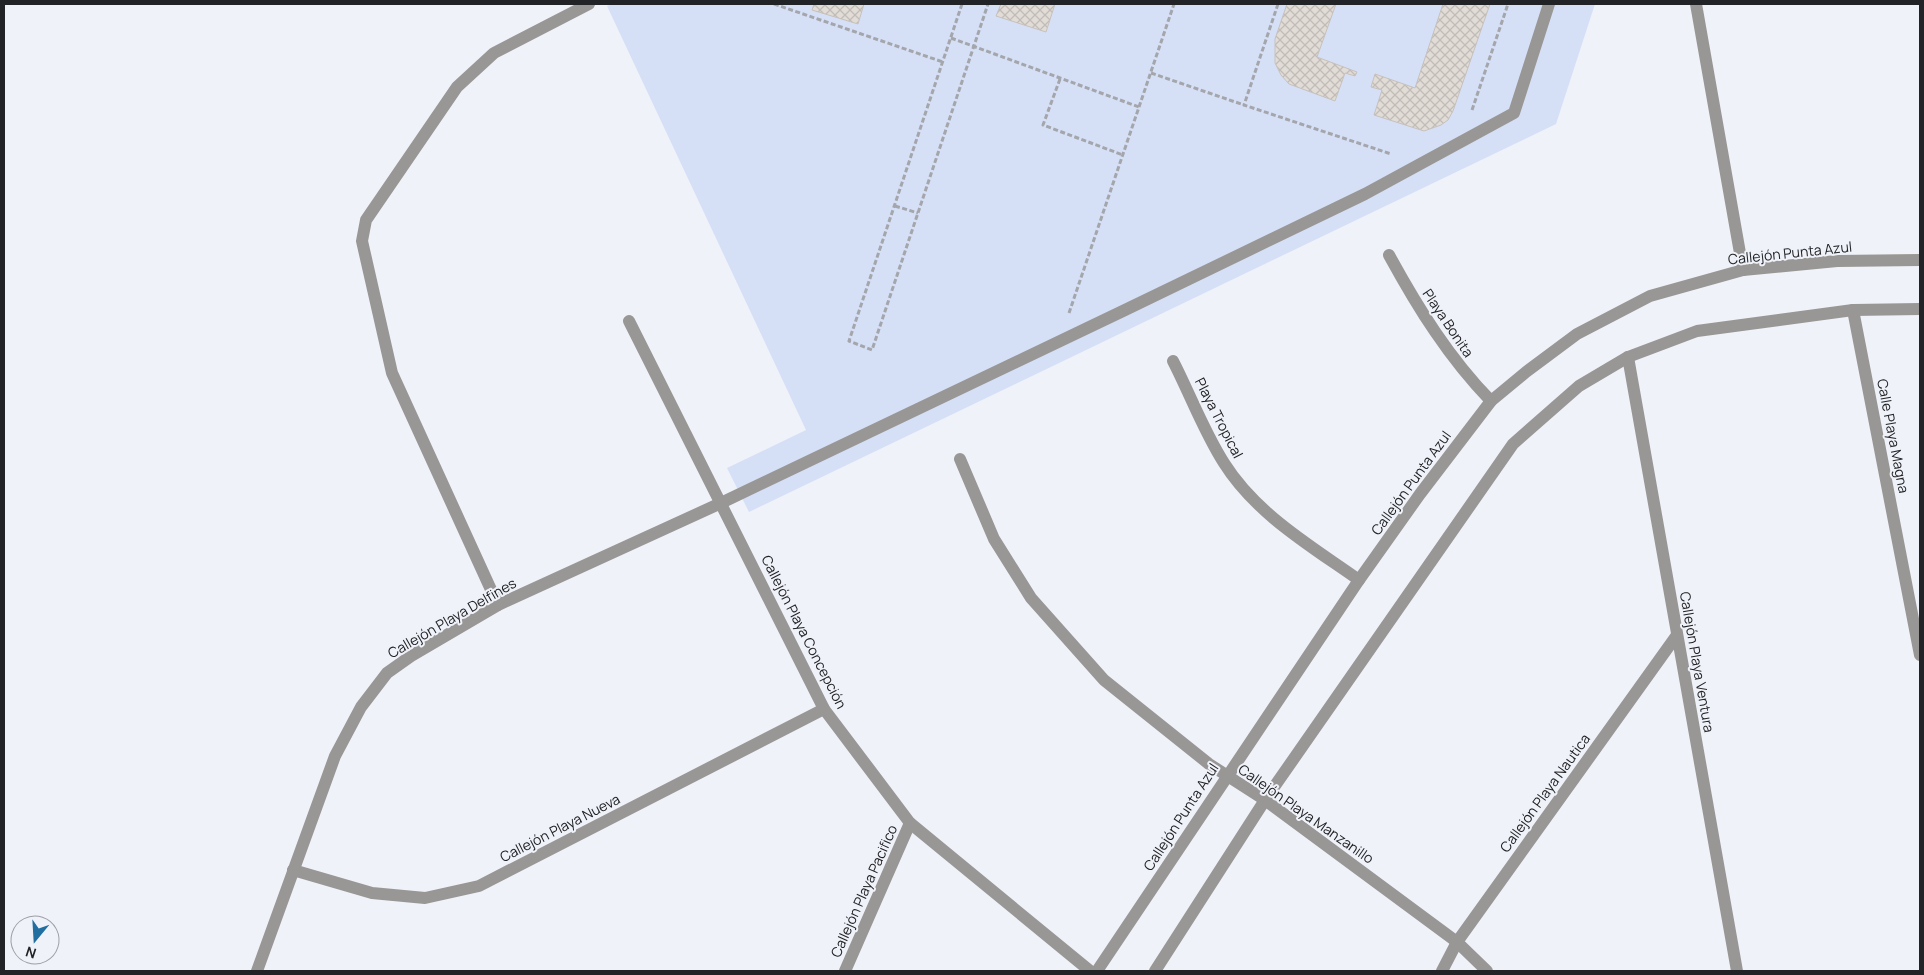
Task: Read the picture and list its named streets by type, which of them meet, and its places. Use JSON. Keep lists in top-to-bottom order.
{
  "streets": {
    "street": [
      "Callejón Punta Azul",
      "Playa Bonita",
      "Playa Tropical",
      "Calle Playa Magna",
      "Callejón Playa Delfines",
      "Callejón Playa Concepción",
      "Callejón Playa Ventura",
      "Callejón Playa Nautica",
      "Callejón Playa Manzanillo",
      "Callejón Playa Nueva",
      "Callejón Playa Pacifico"
    ]
  },
  "crossings": [
    ["Callejón Punta Azul", "Playa Bonita"],
    ["Callejón Punta Azul", "Playa Tropical"],
    ["Callejón Punta Azul", "Callejón Playa Manzanillo"],
    ["Callejón Playa Delfines", "Callejón Playa Concepción"],
    ["Callejón Playa Delfines", "Callejón Playa Nueva"],
    ["Callejón Playa Concepción", "Callejón Playa Nueva"],
    ["Callejón Playa Concepción", "Callejón Playa Pacifico"],
    ["Callejón Playa Ventura", "Callejón Playa Nautica"],
    ["Callejón Playa Nautica", "Callejón Playa Manzanillo"]
  ],
  "north": "bottom"
}
